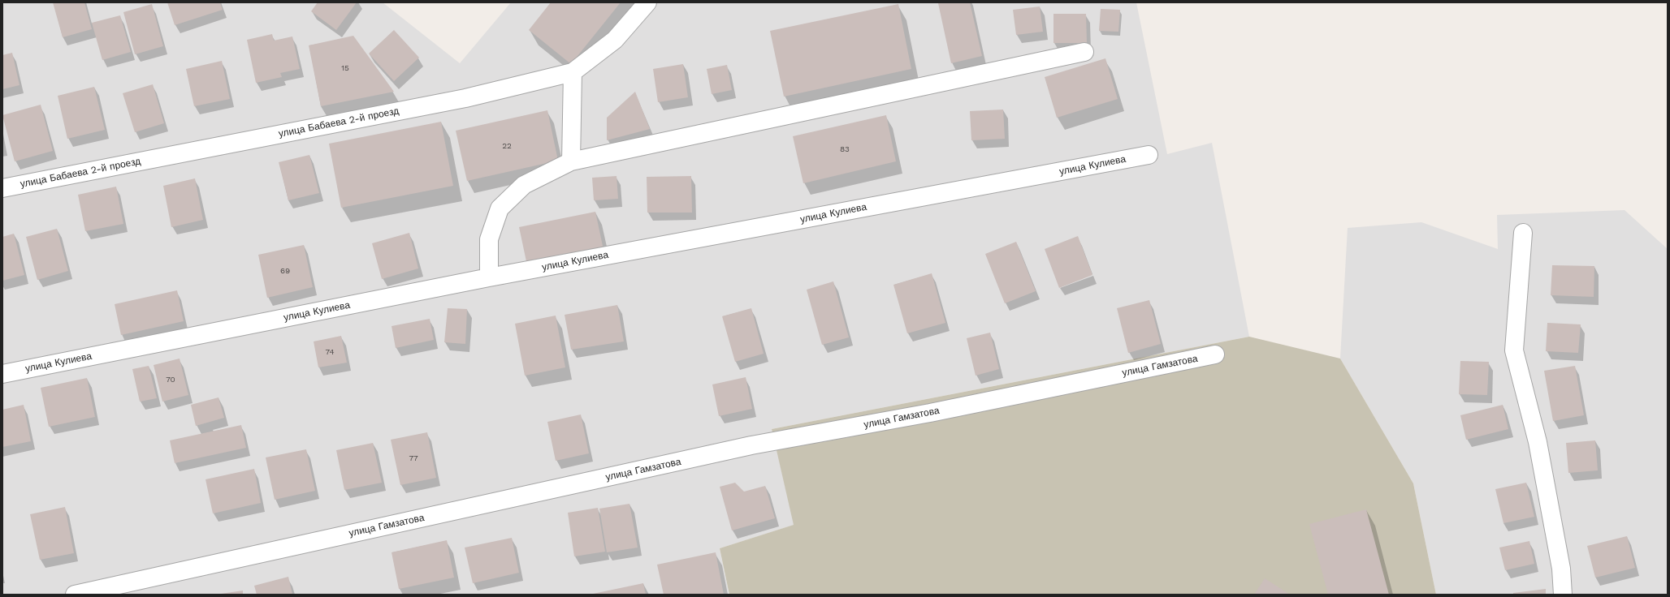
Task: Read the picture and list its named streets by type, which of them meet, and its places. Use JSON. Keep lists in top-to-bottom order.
{
  "streets": {
    "street": ["улица Бабаева 2-й проезд", "улица Кулиева", "улица Гамзатова"]
  },
  "house_numbers": [
    "15",
    "22",
    "83",
    "69",
    "74",
    "70",
    "77"
  ]
}
